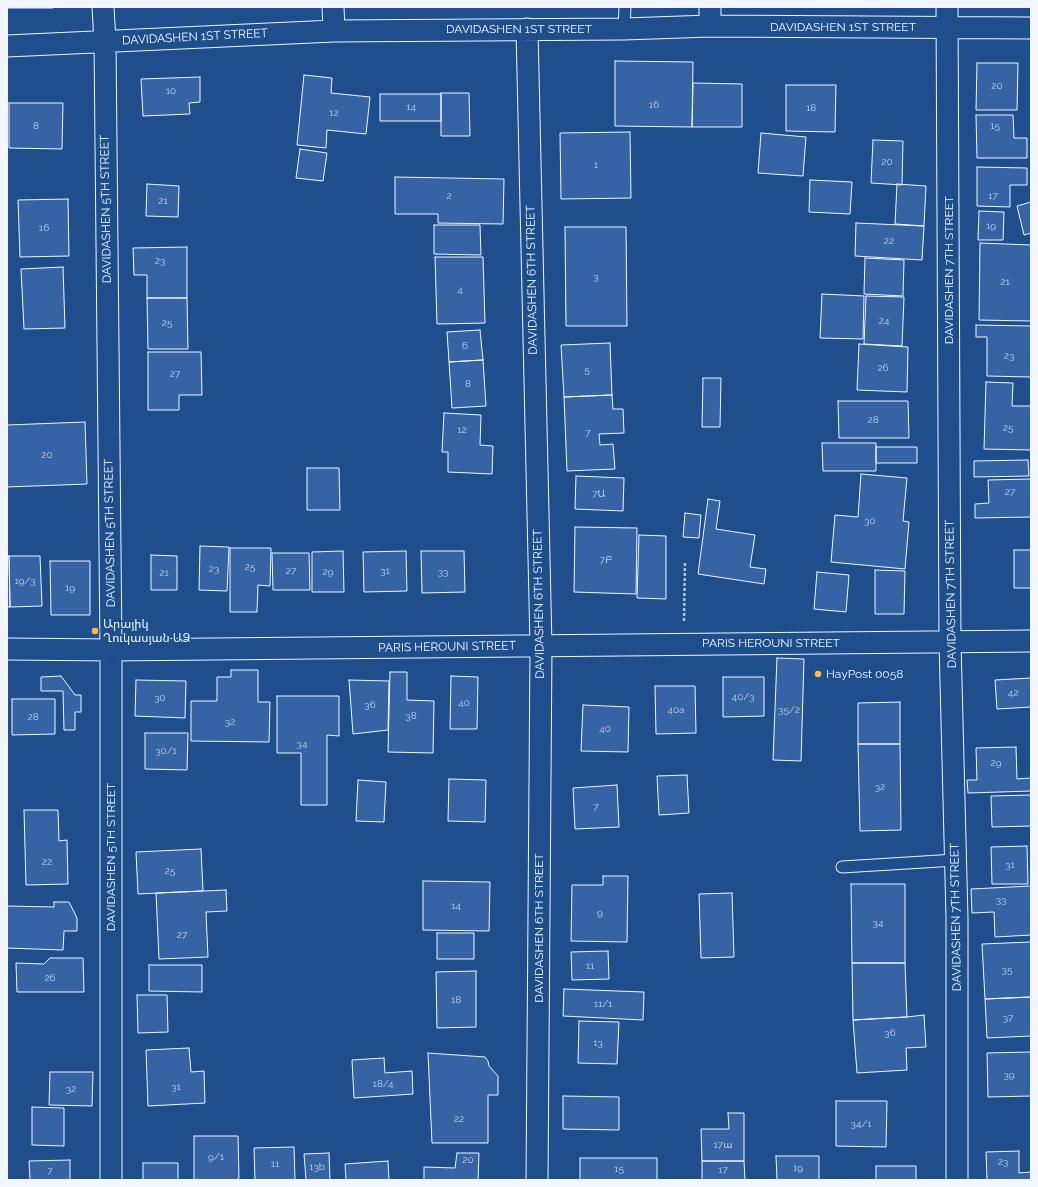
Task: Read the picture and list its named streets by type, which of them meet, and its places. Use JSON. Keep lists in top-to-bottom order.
{
  "streets": {
    "street": [
      "DAVIDASHEN 1ST STREET",
      "DAVIDASHEN 5TH STREET",
      "DAVIDASHEN 7TH STREET",
      "DAVIDASHEN 6TH STREET",
      "PARIS HEROUNI STREET"
    ]
  },
  "crossings": [
    ["DAVIDASHEN 1ST STREET", "DAVIDASHEN 5TH STREET"],
    ["DAVIDASHEN 1ST STREET", "DAVIDASHEN 7TH STREET"],
    ["DAVIDASHEN 1ST STREET", "DAVIDASHEN 6TH STREET"],
    ["DAVIDASHEN 5TH STREET", "PARIS HEROUNI STREET"],
    ["DAVIDASHEN 7TH STREET", "PARIS HEROUNI STREET"],
    ["DAVIDASHEN 6TH STREET", "PARIS HEROUNI STREET"]
  ],
  "places": ["Արայիկ Ղուկասյան ԱՁ", "HayPost 0058"],
  "house_numbers": [
    "20",
    "10",
    "16",
    "14",
    "18",
    "12",
    "8",
    "15",
    "20",
    "1",
    "2",
    "17",
    "21",
    "19",
    "16",
    "22",
    "23",
    "3",
    "21",
    "4",
    "24",
    "25",
    "6",
    "23",
    "26",
    "5",
    "27",
    "8",
    "28",
    "25",
    "12",
    "7",
    "20",
    "27",
    "7Ա",
    "30",
    "7Բ",
    "25",
    "23",
    "27",
    "31",
    "29",
    "33",
    "21",
    "19/3",
    "19",
    "42",
    "40/3",
    "30",
    "40",
    "36",
    "40a",
    "35/2",
    "38",
    "28",
    "32",
    "40",
    "34",
    "30/1",
    "29",
    "32",
    "7",
    "22",
    "31",
    "25",
    "33",
    "14",
    "9",
    "34",
    "27",
    "11",
    "35",
    "26",
    "18",
    "11/1",
    "37",
    "36",
    "13",
    "39",
    "18/4",
    "31",
    "32",
    "22",
    "34/1",
    "17ա",
    "9/1",
    "20",
    "23",
    "11",
    "13b",
    "19",
    "15",
    "17",
    "7"
  ]
}
